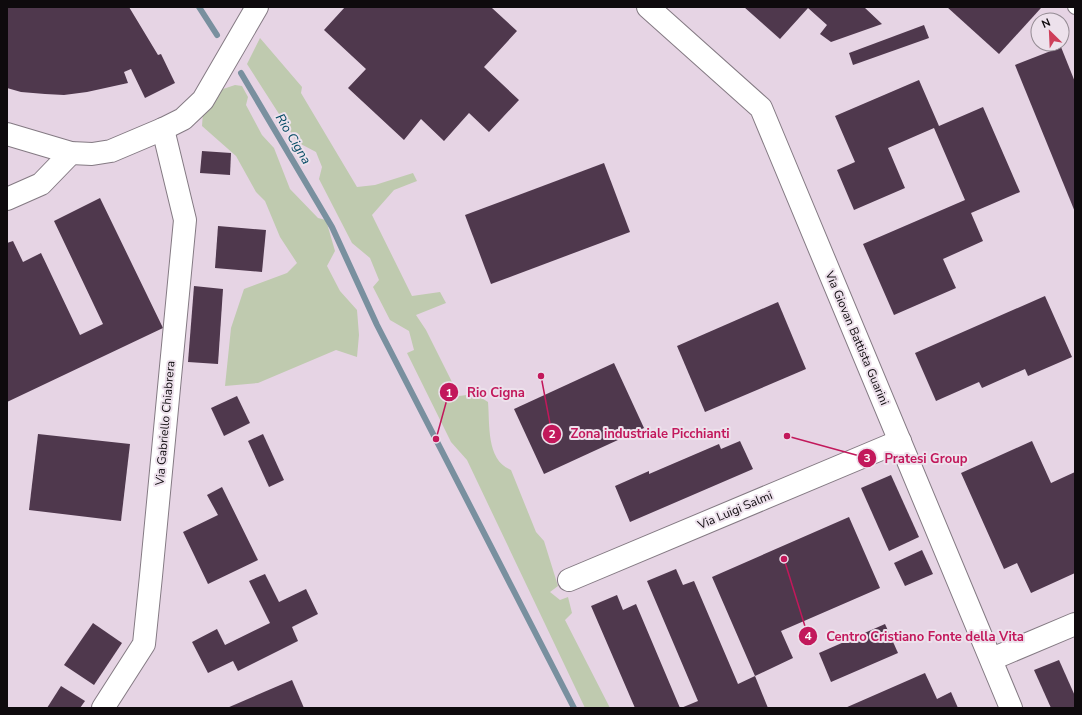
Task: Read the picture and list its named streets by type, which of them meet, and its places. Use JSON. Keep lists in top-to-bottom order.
{
  "streets": {
    "street": ["Via Giovan Battista Guarini", "Via Gabriello Chiabrera", "Via Luigi Salmi"]
  },
  "crossings": [
    ["Via Giovan Battista Guarini", "Via Luigi Salmi"]
  ],
  "water": ["Rio Cigna"],
  "places": [
    "Zona industriale Picchianti",
    "Pratesi Group",
    "Rio Cigna",
    "Centro Cristiano Fonte della Vita"
  ],
  "north": "top left"
}
